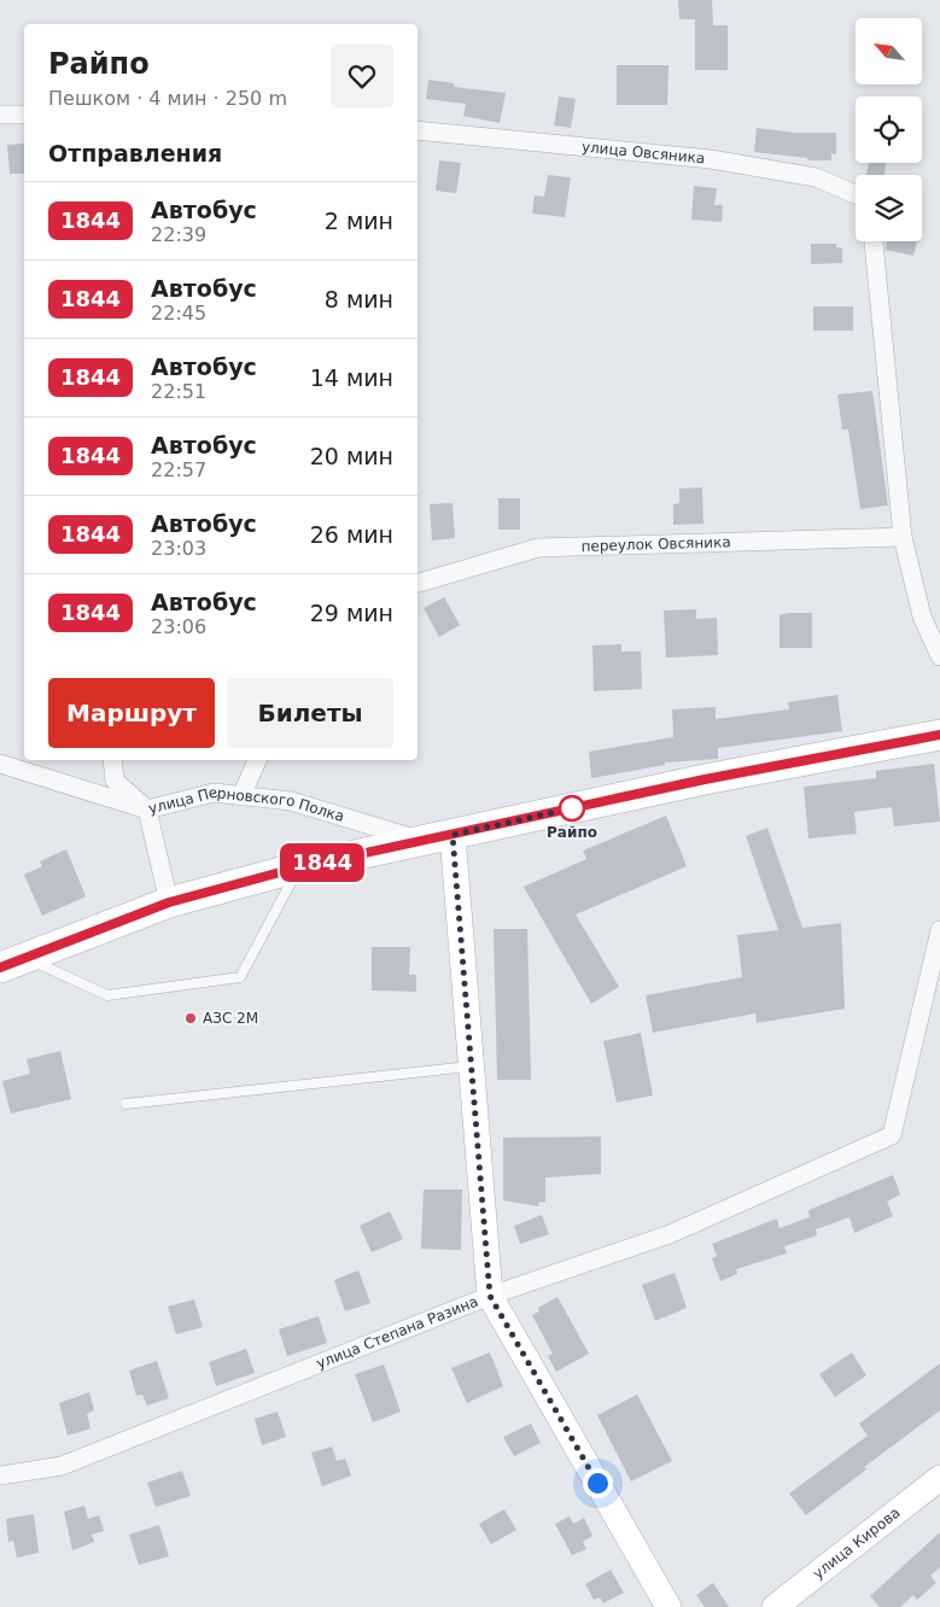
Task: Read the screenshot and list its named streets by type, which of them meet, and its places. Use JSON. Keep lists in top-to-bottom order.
{
  "streets": {
    "street": [
      "улица Овсяника",
      "переулок Овсяника",
      "улица Перновского Полка",
      "улица Степана Разина",
      "улица Кирова"
    ]
  },
  "places": ["Райпо", "АЗС 2М"],
  "lines": ["bus line 1844"],
  "north": "top left",
  "page": {
    "on_map": "1844",
    "heading": [
      ["Райпо", "Пешком · 4 мин · 250 m"],
      "Отправления"
    ],
    "list": [
      {
        "mark": "1844",
        "name": "Автобус",
        "note": "22:39",
        "value": "2 мин"
      },
      {
        "mark": "1844",
        "name": "Автобус",
        "note": "22:45",
        "value": "8 мин"
      },
      {
        "mark": "1844",
        "name": "Автобус",
        "note": "22:51",
        "value": "14 мин"
      },
      {
        "mark": "1844",
        "name": "Автобус",
        "note": "22:57",
        "value": "20 мин"
      },
      {
        "mark": "1844",
        "name": "Автобус",
        "note": "23:03",
        "value": "26 мин"
      },
      {
        "mark": "1844",
        "name": "Автобус",
        "note": "23:06",
        "value": "29 мин"
      }
    ],
    "buttons": ["Маршрут", "Билеты"]
  }
}
